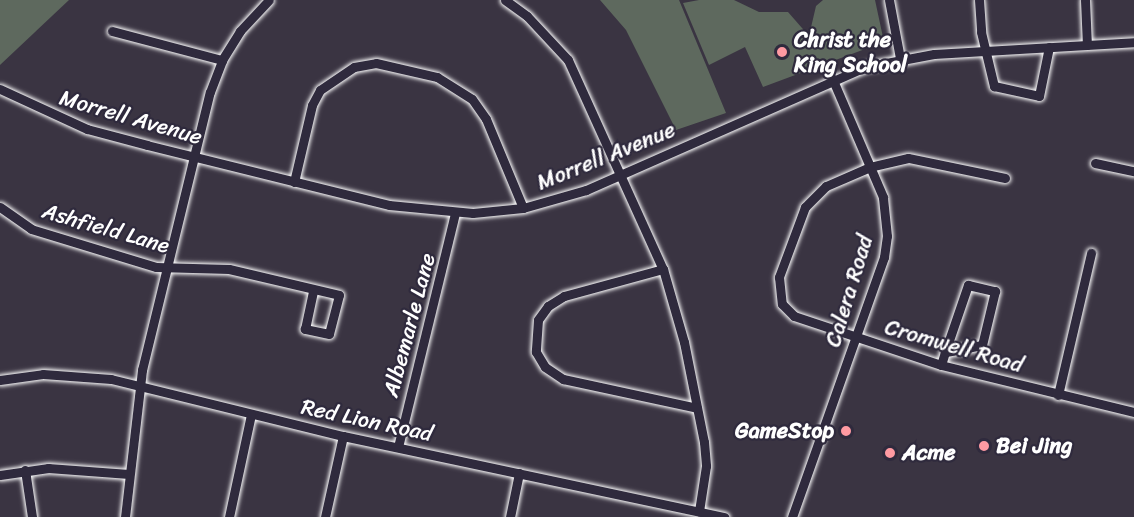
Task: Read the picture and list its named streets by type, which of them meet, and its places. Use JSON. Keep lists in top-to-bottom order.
{
  "streets": {
    "street": [
      "Morrell Avenue",
      "Ashfield Lane",
      "Calera Road",
      "Albemarle Lane",
      "Cromwell Road",
      "Red Lion Road"
    ]
  },
  "crossings": [
    ["Morrell Avenue", "Calera Road"],
    ["Morrell Avenue", "Albemarle Lane"],
    ["Calera Road", "Cromwell Road"],
    ["Albemarle Lane", "Red Lion Road"]
  ],
  "places": [
    "Christ the King School",
    "GameStop",
    "Bei Jing",
    "Acme"
  ]
}
